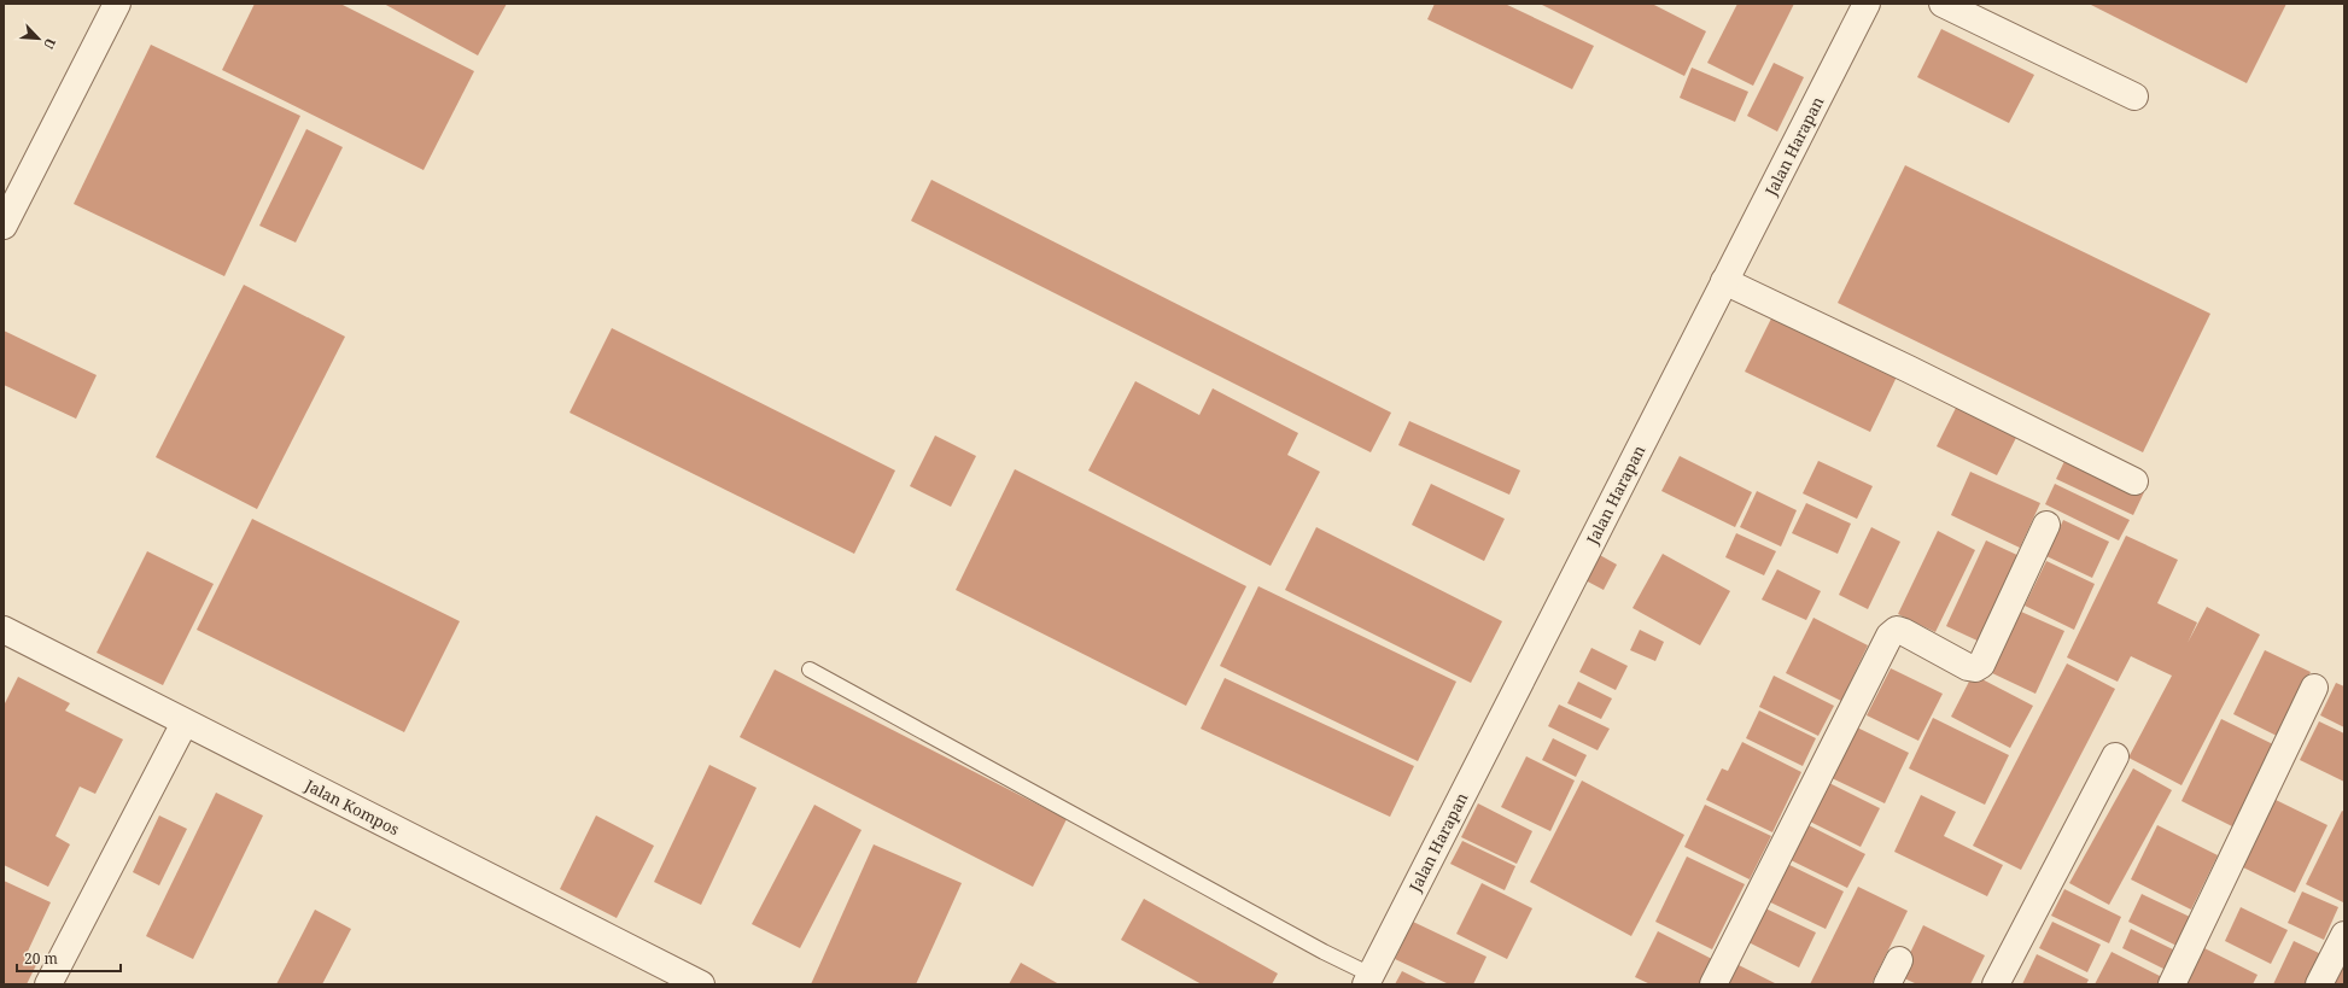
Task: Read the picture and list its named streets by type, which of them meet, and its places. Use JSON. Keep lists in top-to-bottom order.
{
  "streets": {
    "street": ["Jalan Harapan", "Jalan Kompos"]
  },
  "scale_bar": "20 m",
  "north": "bottom right"
}
